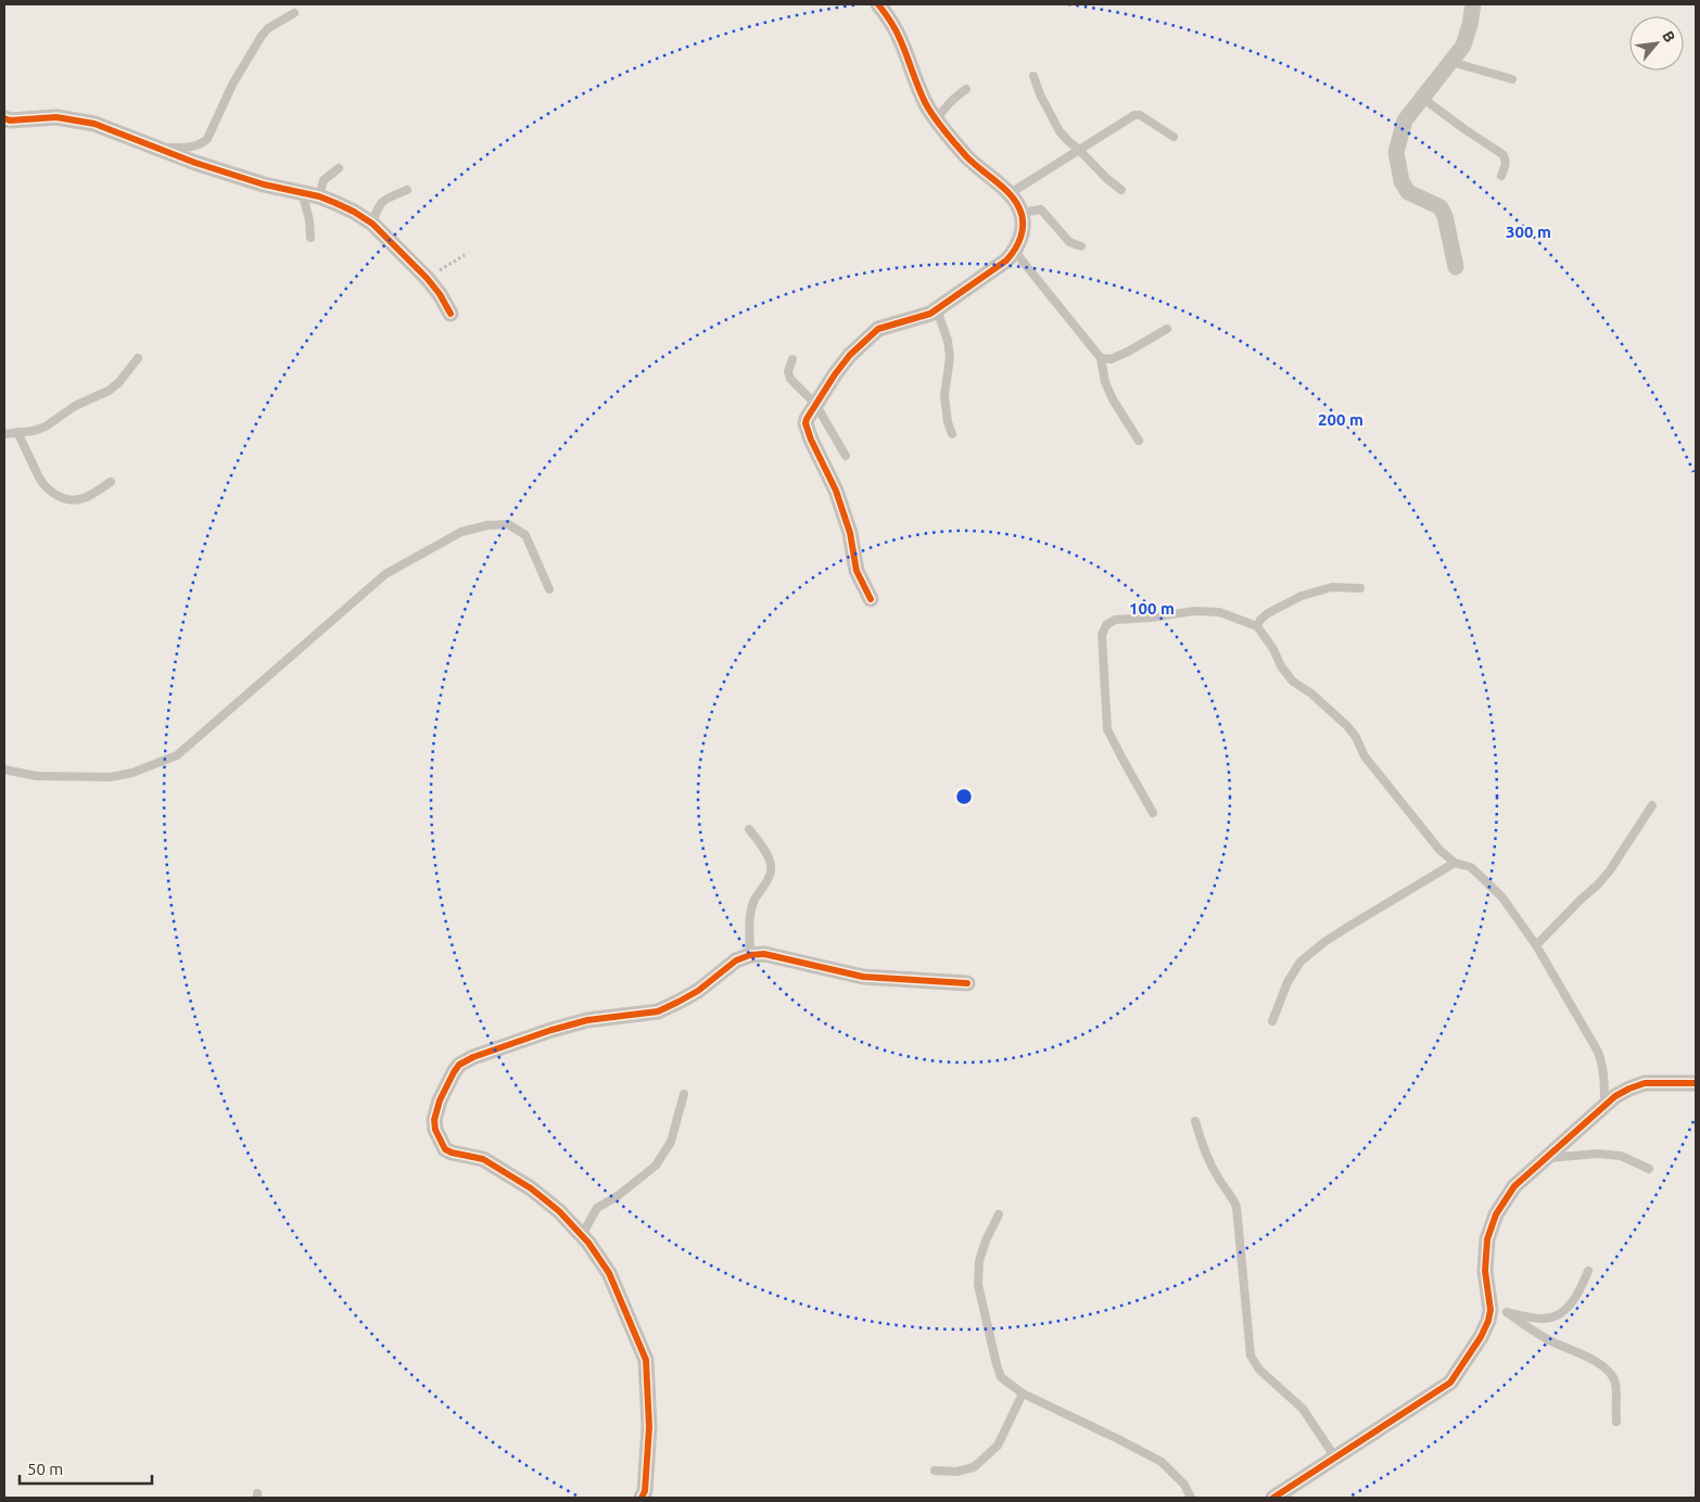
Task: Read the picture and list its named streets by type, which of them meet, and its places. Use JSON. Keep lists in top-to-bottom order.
{
  "scale_bar": "50 m",
  "north": "top right",
  "rings": ["300 m", "200 m", "100 m"]
}
